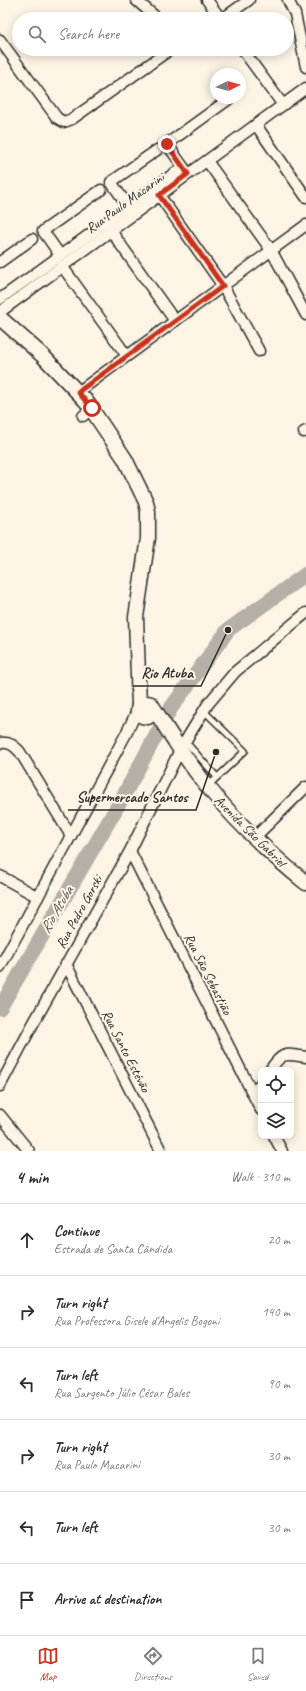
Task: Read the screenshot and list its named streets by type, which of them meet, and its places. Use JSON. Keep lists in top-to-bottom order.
{
  "streets": {
    "main road": ["Avenida São Gabriel"],
    "street": [
      "Rua Paulo Macarini",
      "Rua Pedro Gorski",
      "Rua São Sebastião",
      "Rua Santo Estévão"
    ]
  },
  "crossings": [
    ["Avenida São Gabriel", "Rua Pedro Gorski"],
    ["Rua Pedro Gorski", "Rua São Sebastião"],
    ["Rua Pedro Gorski", "Rua Santo Estévão"]
  ],
  "water": ["Rio Atuba"],
  "places": ["Rio Atuba", "Supermercado Santos"],
  "north": "right",
  "page": {
    "search": "Search here",
    "heading": ["4 min", "Walk · 310 m"],
    "list": [
      ["Continue", "Estrada de Santa Cândida", "20 m"],
      ["Turn right", "Rua Professora Gisele d'Angelis Bogoni", "140 m"],
      ["Turn left", "Rua Sargento Júlio César Bales", "90 m"],
      ["Turn right", "Rua Paulo Macarini", "30 m"],
      ["Turn left", "30 m"],
      "Arrive at destination"
    ],
    "nav": ["Map", "Directions", "Saved"]
  }
}
